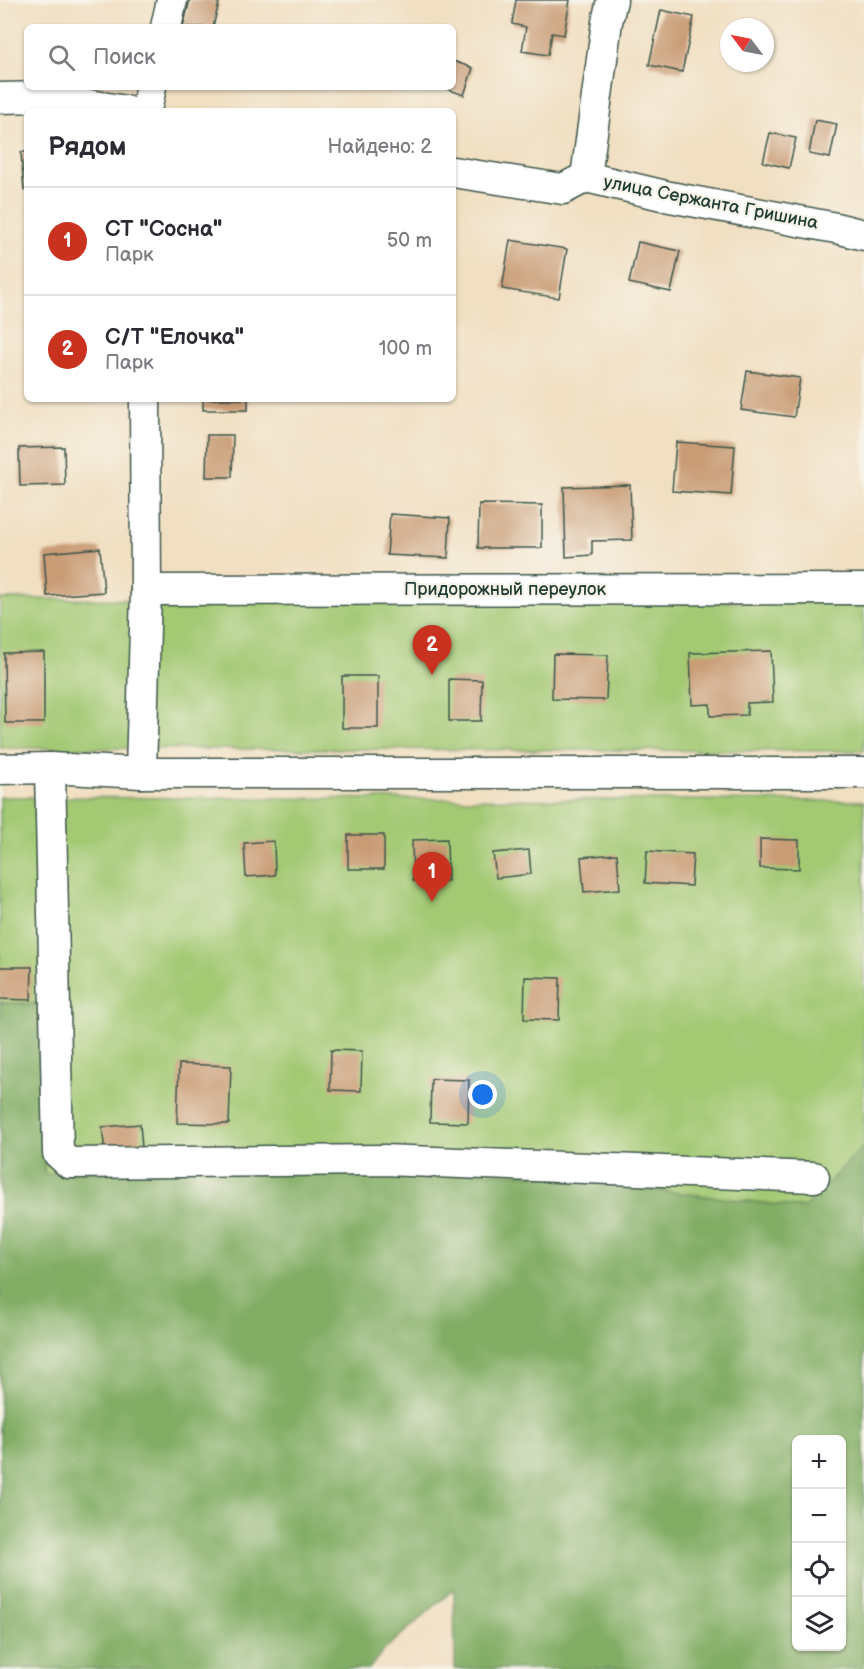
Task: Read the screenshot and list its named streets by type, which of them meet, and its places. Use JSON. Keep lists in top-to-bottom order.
{
  "streets": {
    "street": ["улица Сержанта Гришина", "Придорожный переулок"]
  },
  "north": "top left",
  "page": {
    "search": "Поиск",
    "heading": ["Рядом", "Найдено: 2"],
    "list": [
      {
        "mark": "1",
        "name": "СТ \"Сосна\"",
        "note": "Парк",
        "value": "50 m"
      },
      {
        "mark": "2",
        "name": "С/Т \"Елочка\"",
        "note": "Парк",
        "value": "100 m"
      }
    ],
    "pins": ["2", "1"],
    "map_buttons": ["+", "−"]
  }
}
